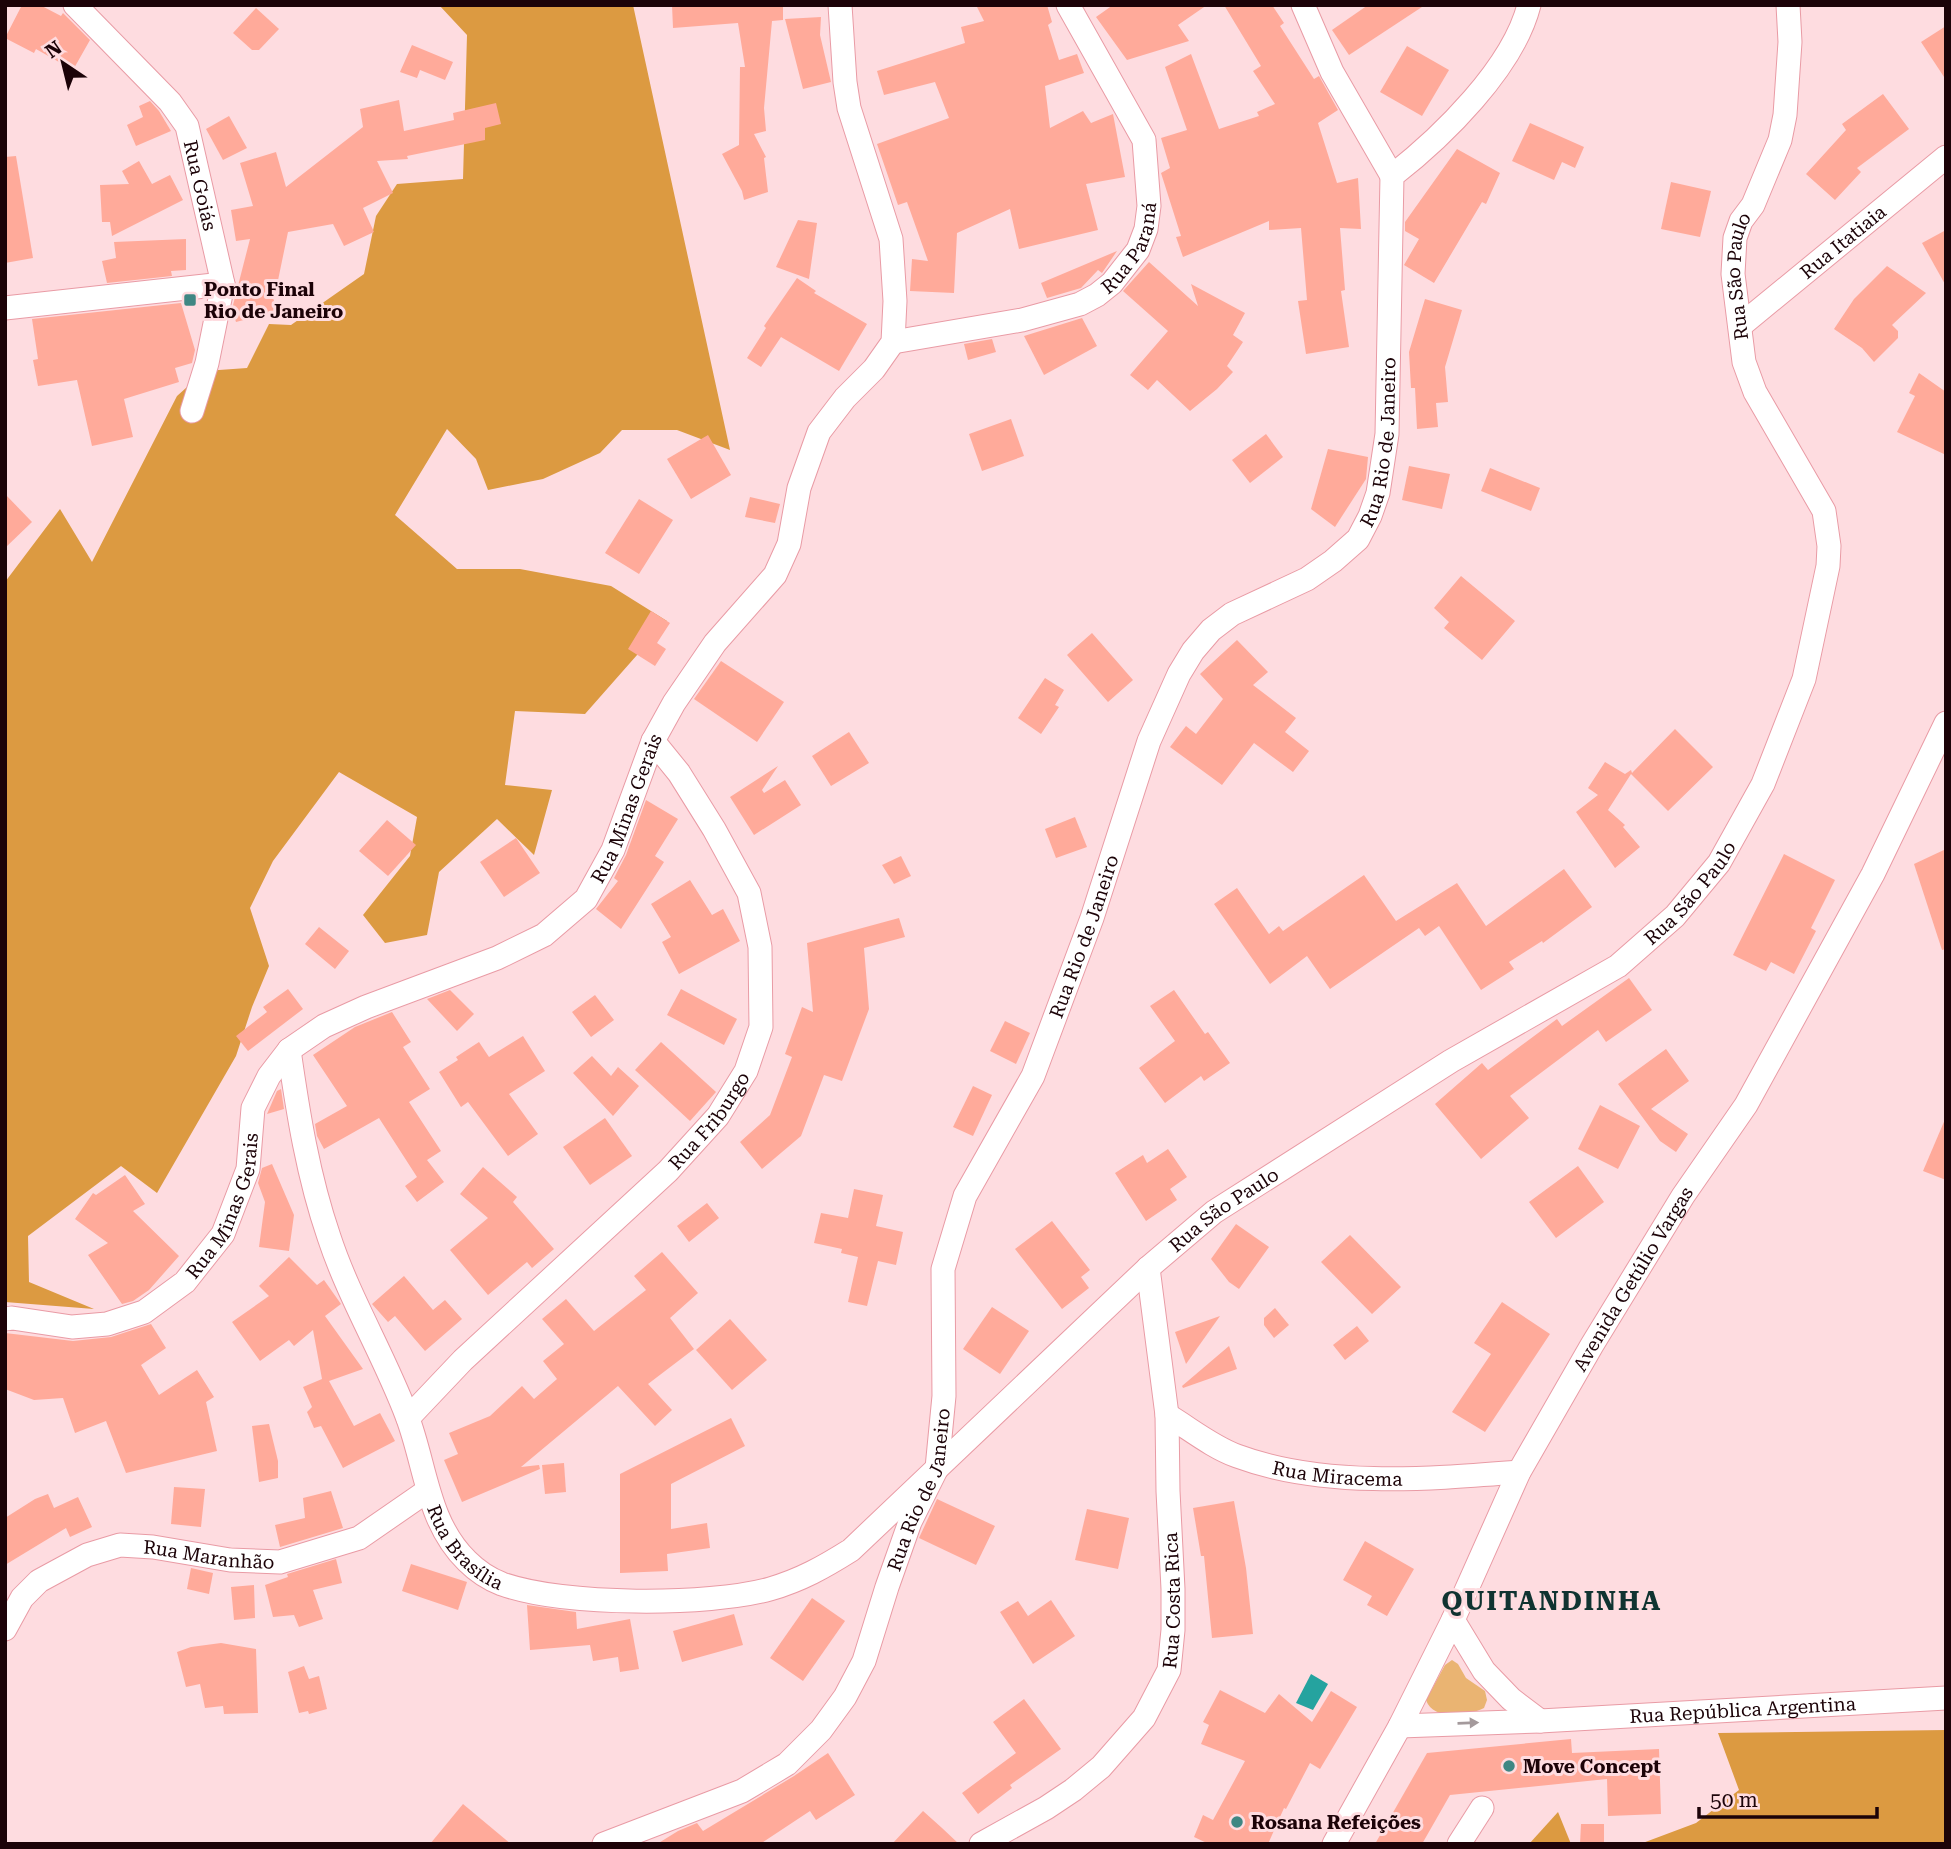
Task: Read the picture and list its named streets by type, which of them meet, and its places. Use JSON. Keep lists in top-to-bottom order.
{
  "streets": {
    "street": [
      "Rua Goiás",
      "Rua Itatiaia",
      "Rua Paraná",
      "Rua São Paulo",
      "Rua Rio de Janeiro",
      "Rua Minas Gerais",
      "Rua Friburgo",
      "Avenida Getúlio Vargas",
      "Rua Miracema",
      "Rua Brasília",
      "Rua Maranhão",
      "Rua Costa Rica",
      "Rua República Argentina"
    ]
  },
  "crossings": [
    ["Rua Itatiaia", "Rua São Paulo"],
    ["Rua Paraná", "Rua Minas Gerais"],
    ["Rua São Paulo", "Rua Rio de Janeiro"],
    ["Rua São Paulo", "Rua Brasília"],
    ["Rua São Paulo", "Rua Costa Rica"],
    ["Rua Rio de Janeiro", "Rua Brasília"],
    ["Rua Minas Gerais", "Rua Friburgo"],
    ["Rua Minas Gerais", "Rua Brasília"],
    ["Rua Friburgo", "Rua Brasília"],
    ["Avenida Getúlio Vargas", "Rua Miracema"],
    ["Avenida Getúlio Vargas", "Rua República Argentina"],
    ["Rua Miracema", "Rua Costa Rica"],
    ["Rua Brasília", "Rua Maranhão"]
  ],
  "districts": ["QUITANDINHA"],
  "places": {
    "transit": ["Ponto Final Rio de Janeiro"],
    "other": ["Move Concept", "Rosana Refeições"]
  },
  "scale_bar": "50 m",
  "north": "top left"
}
